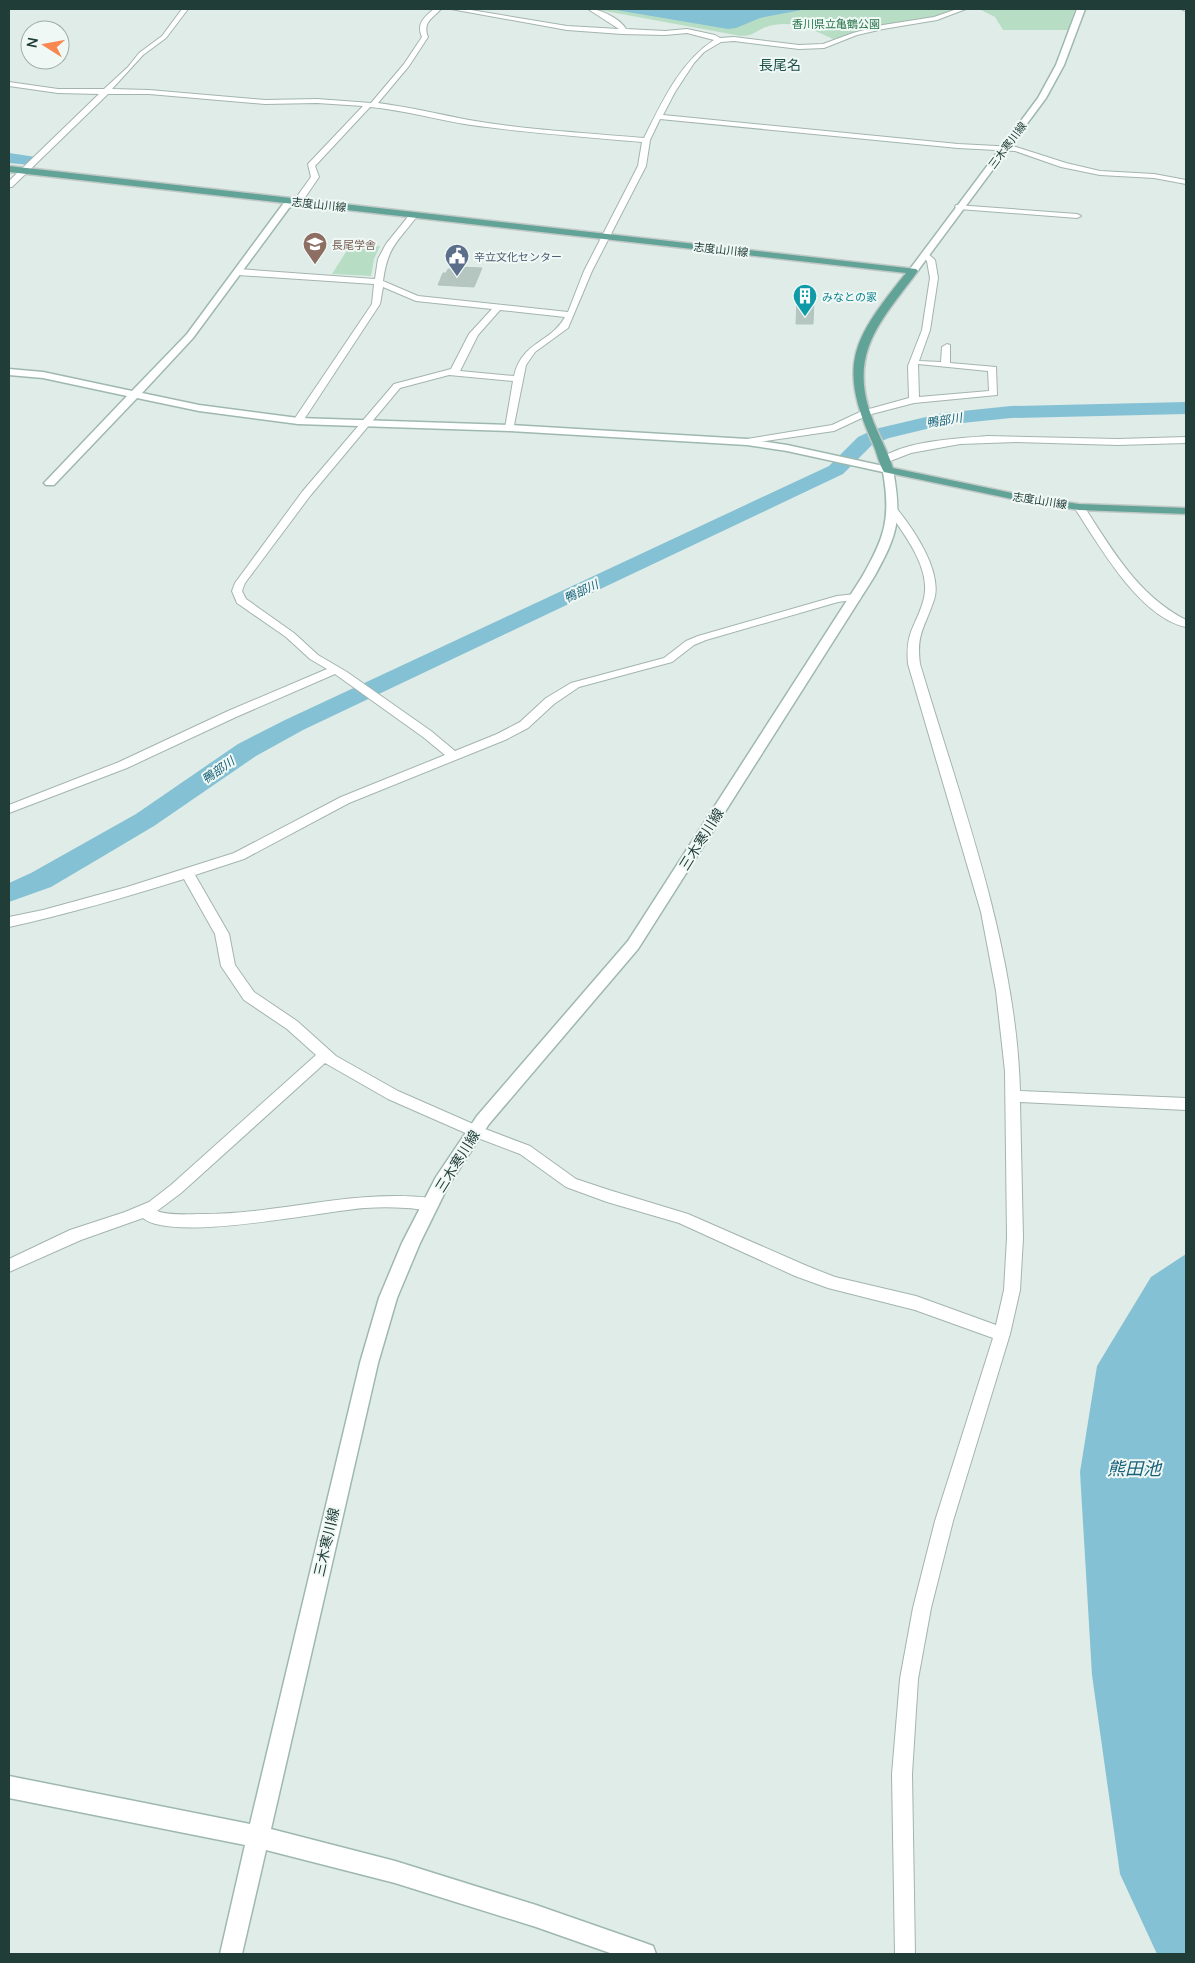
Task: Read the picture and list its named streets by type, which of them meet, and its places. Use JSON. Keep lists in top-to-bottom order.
{
  "streets": {
    "main road": ["三木寒川線", "志度山川線"]
  },
  "crossings": [
    ["三木寒川線", "志度山川線"]
  ],
  "districts": ["長尾名"],
  "water": ["鴨部川", "熊田池"],
  "parks": ["香川県立亀鶴公園"],
  "places": {
    "school or university": ["長尾学舎"],
    "public building": ["辛立文化センター"],
    "building": ["みなとの家"]
  },
  "north": "left"
}
